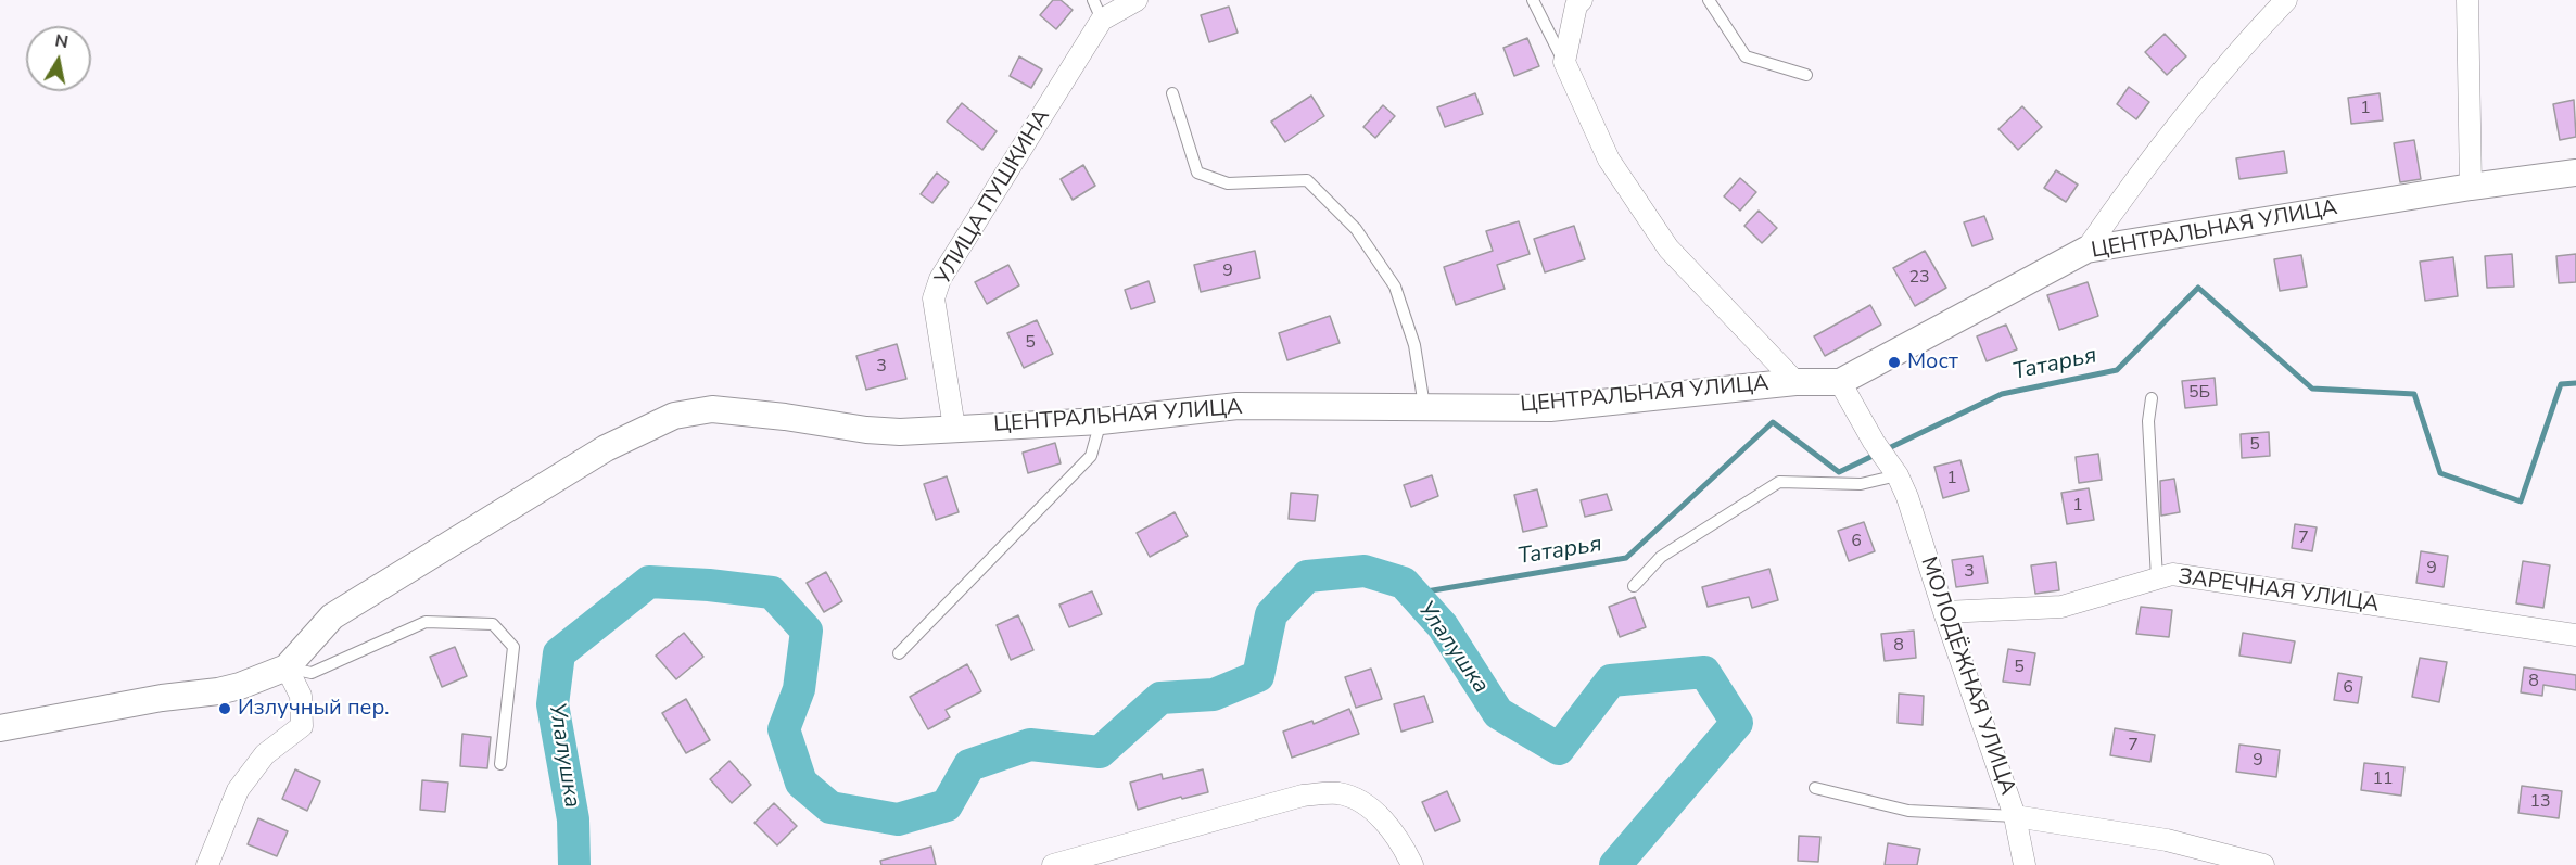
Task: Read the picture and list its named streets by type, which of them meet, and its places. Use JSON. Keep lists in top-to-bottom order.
{
  "streets": {
    "street": [
      "УЛИЦА ПУШКИНА",
      "ЦЕНТРАЛЬНАЯ УЛИЦА",
      "ЗАРЕЧНАЯ УЛИЦА",
      "МОЛОДЁЖНАЯ УЛИЦА"
    ]
  },
  "crossings": [
    ["УЛИЦА ПУШКИНА", "ЦЕНТРАЛЬНАЯ УЛИЦА"],
    ["ЦЕНТРАЛЬНАЯ УЛИЦА", "МОЛОДЁЖНАЯ УЛИЦА"],
    ["ЗАРЕЧНАЯ УЛИЦА", "МОЛОДЁЖНАЯ УЛИЦА"]
  ],
  "water": ["Татарья", "Улалушка"],
  "places": ["Мост", "Излучный пер."],
  "house_numbers": [
    "1",
    "9",
    "23",
    "5",
    "3",
    "5Б",
    "5",
    "1",
    "1",
    "7",
    "6",
    "9",
    "3",
    "8",
    "5",
    "8",
    "6",
    "7",
    "9",
    "11",
    "13"
  ],
  "north": "top"
}
